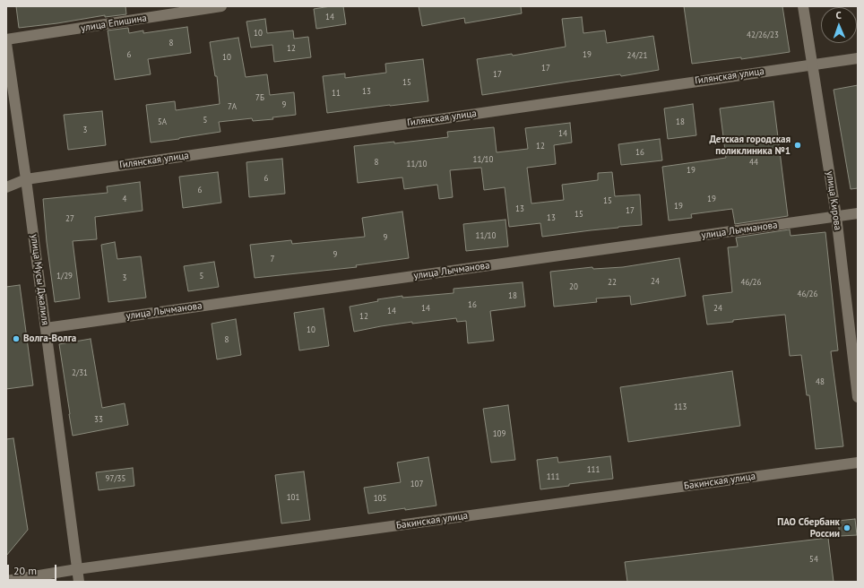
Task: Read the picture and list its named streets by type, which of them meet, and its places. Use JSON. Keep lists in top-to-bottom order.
{
  "streets": {
    "street": [
      "улица Епишина",
      "Гилянская улица",
      "улица Кирова",
      "улица Лычманова",
      "улица Мусы Джалиля",
      "Бакинская улица"
    ]
  },
  "crossings": [
    ["Гилянская улица", "улица Кирова"],
    ["Гилянская улица", "улица Мусы Джалиля"],
    ["улица Кирова", "улица Лычманова"],
    ["улица Лычманова", "улица Мусы Джалиля"],
    ["улица Мусы Джалиля", "Бакинская улица"]
  ],
  "places": ["Детская городская поликлиника №1", "Волга-Волга", "ПАО Сбербанк России"],
  "house_numbers": [
    "14",
    "10",
    "42/26/23",
    "8",
    "12",
    "6",
    "19",
    "24/21",
    "10",
    "17",
    "17",
    "15",
    "13",
    "11",
    "7Б",
    "9",
    "7А",
    "5",
    "5А",
    "18",
    "3",
    "14",
    "12",
    "16",
    "11/10",
    "8",
    "44",
    "11/10",
    "19",
    "6",
    "6",
    "4",
    "19",
    "15",
    "19",
    "13",
    "17",
    "15",
    "13",
    "27",
    "11/10",
    "9",
    "9",
    "7",
    "1/29",
    "5",
    "3",
    "24",
    "22",
    "46/26",
    "20",
    "46/26",
    "18",
    "16",
    "14",
    "24",
    "14",
    "12",
    "10",
    "8",
    "2/31",
    "48",
    "113",
    "33",
    "109",
    "111",
    "111",
    "97/35",
    "107",
    "101",
    "105",
    "54"
  ],
  "scale_bar": "20 m",
  "north": "top"
}
